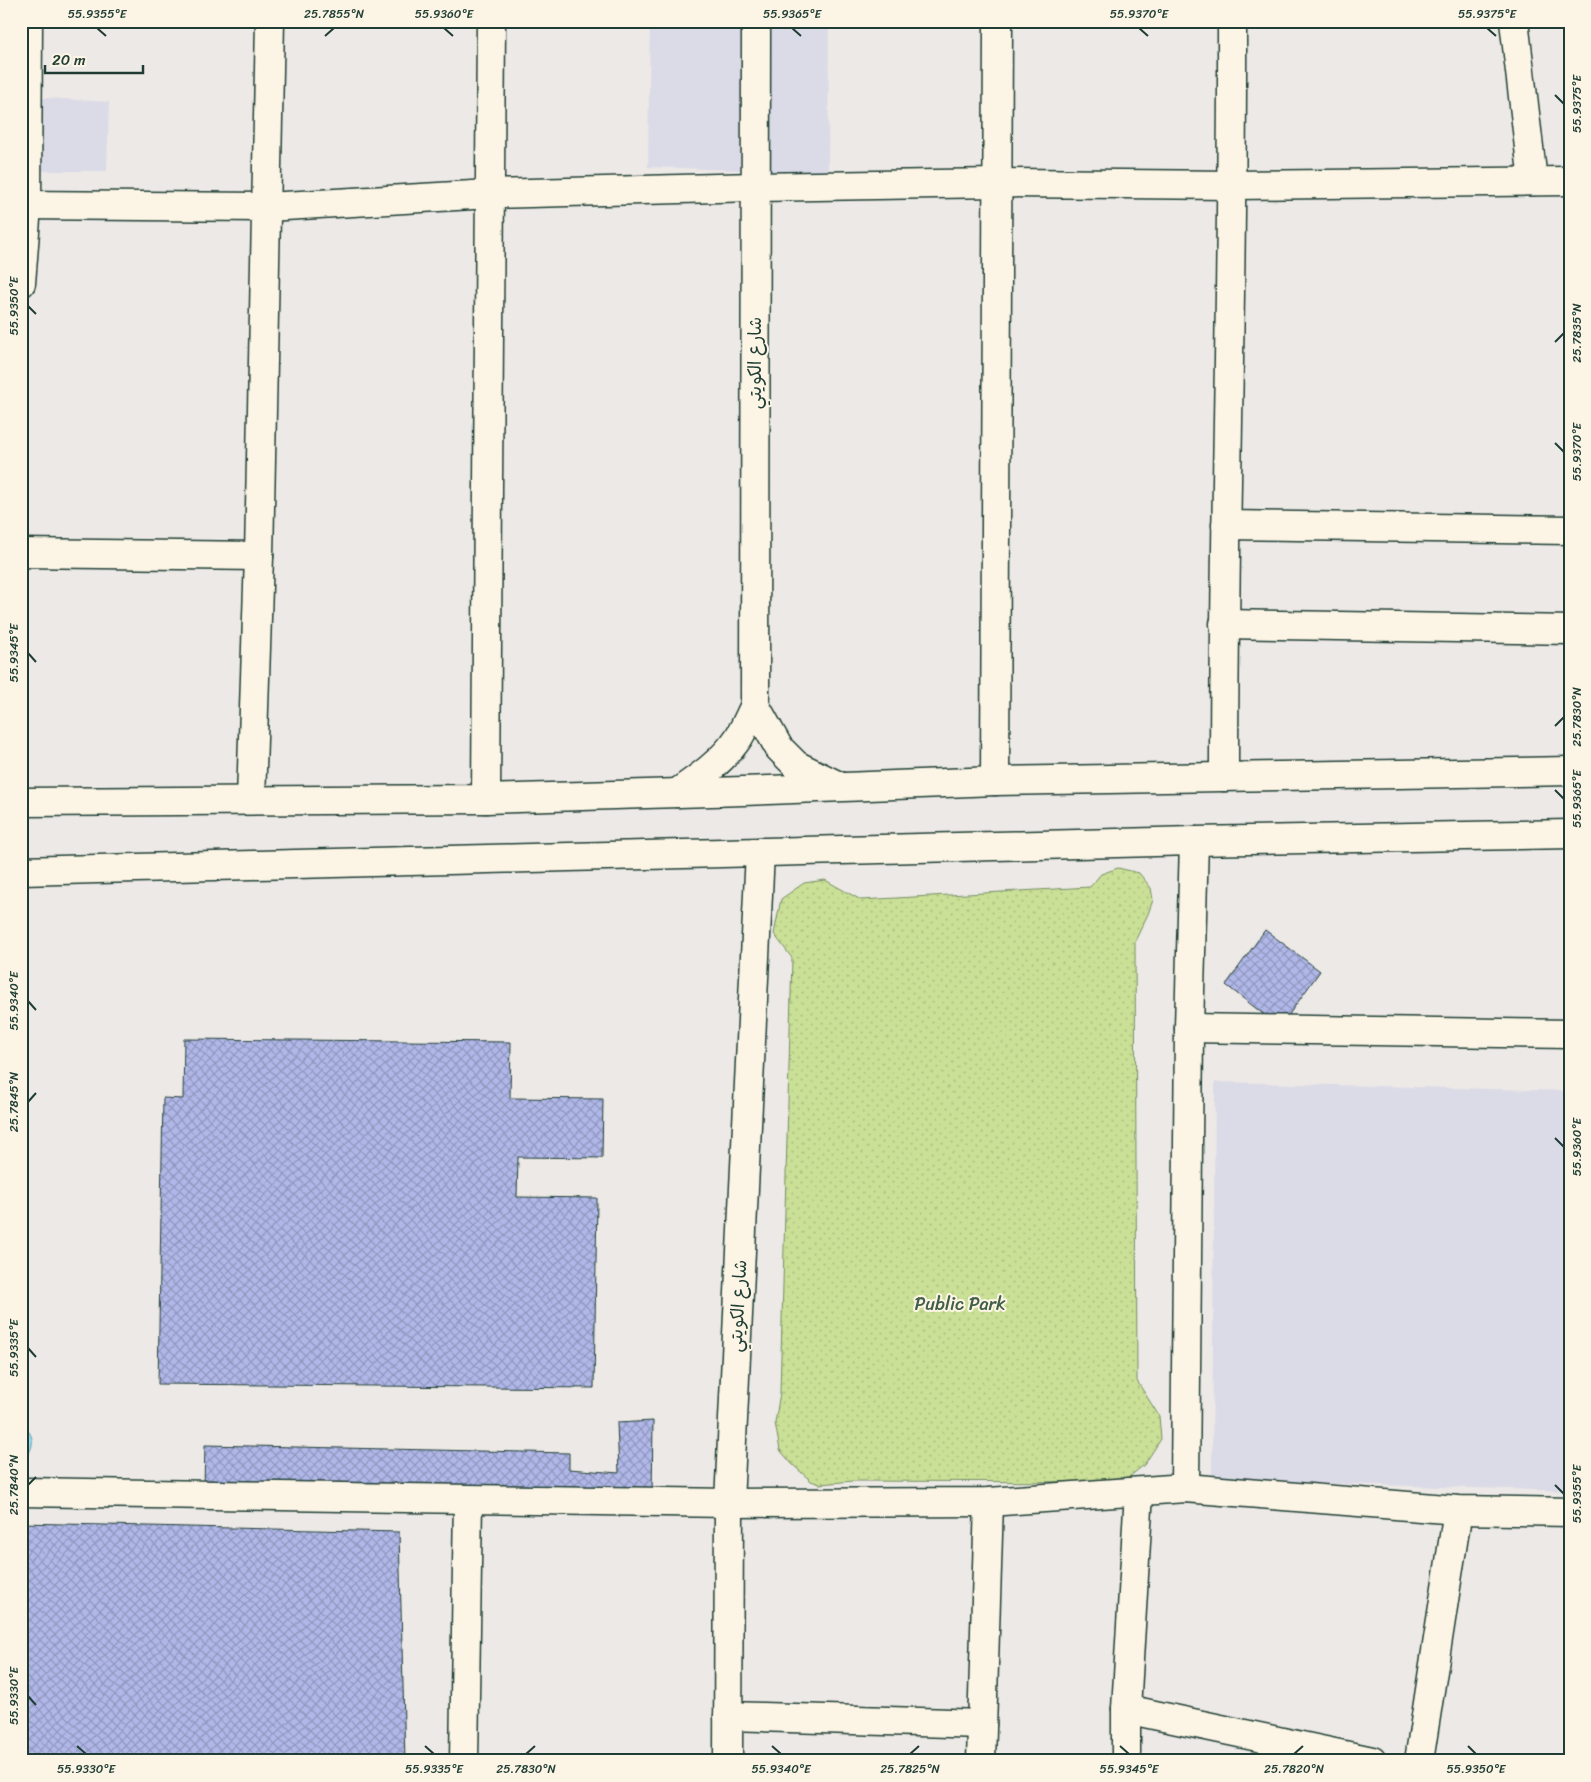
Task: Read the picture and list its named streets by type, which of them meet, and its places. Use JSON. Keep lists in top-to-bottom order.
{
  "streets": {
    "street": ["شارع الكويتي"]
  },
  "parks": ["Public Park"],
  "scale_bar": "20 m",
  "coordinates": [
    "55.9355°E",
    "25.7855°N",
    "55.9360°E",
    "55.9365°E",
    "55.9370°E",
    "55.9375°E",
    "55.9350°E",
    "25.7835°N",
    "55.9345°E",
    "25.7830°N",
    "55.9340°E",
    "25.7845°N",
    "55.9335°E",
    "25.7840°N",
    "55.9330°E",
    "25.7825°N",
    "25.7820°N"
  ]
}
